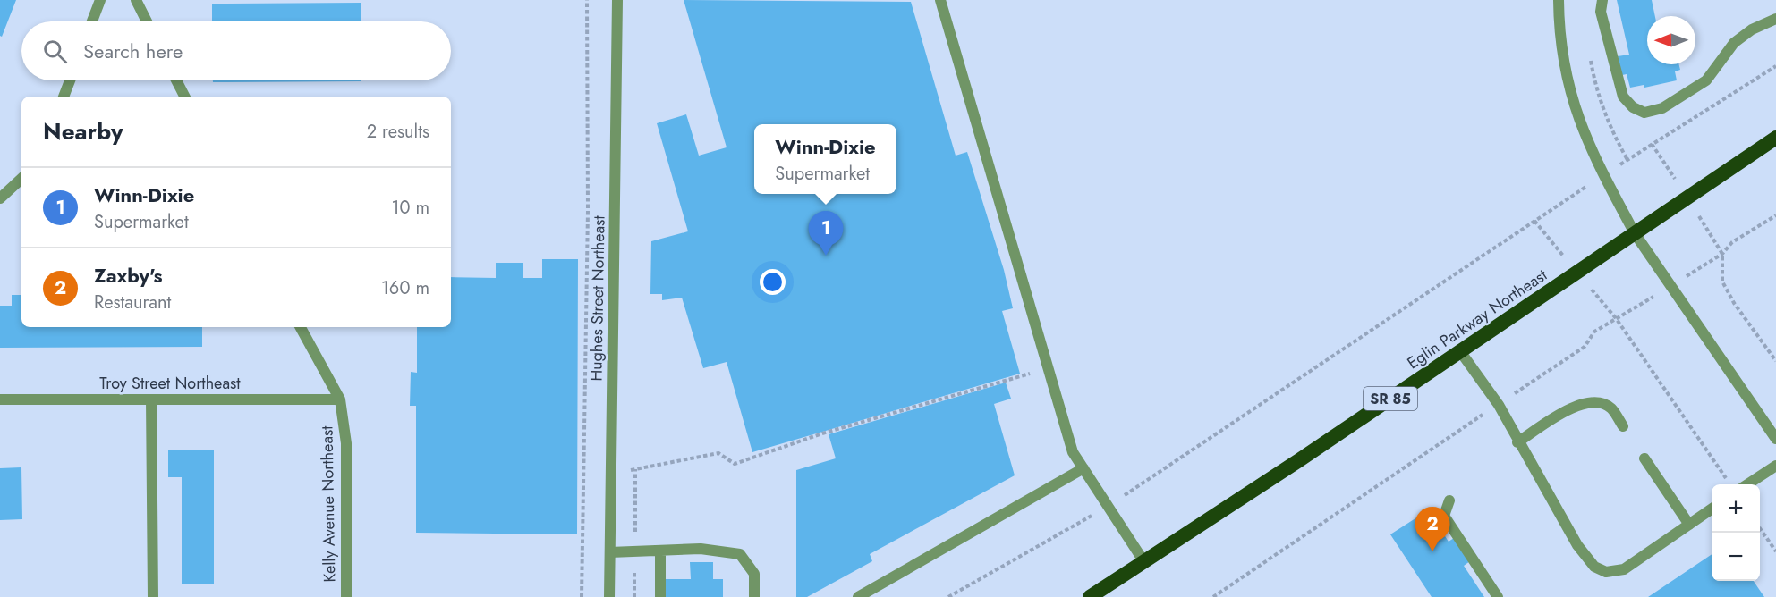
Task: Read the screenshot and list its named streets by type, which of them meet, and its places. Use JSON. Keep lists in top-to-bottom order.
{
  "streets": {
    "highway": ["Eglin Parkway Northeast", "SR 85"],
    "street": ["Hughes Street Northeast", "Troy Street Northeast", "Kelly Avenue Northeast"]
  },
  "crossings": [
    ["Troy Street Northeast", "Kelly Avenue Northeast"]
  ],
  "north": "left",
  "page": {
    "search": "Search here",
    "heading": ["Nearby", "2 results"],
    "popup": ["Winn-Dixie", "Supermarket"],
    "list": [
      {
        "mark": "1",
        "name": "Winn-Dixie",
        "note": "Supermarket",
        "value": "10 m"
      },
      {
        "mark": "2",
        "name": "Zaxby's",
        "note": "Restaurant",
        "value": "160 m"
      }
    ],
    "pins": ["1", "2"],
    "map_buttons": ["+", "−"]
  }
}
